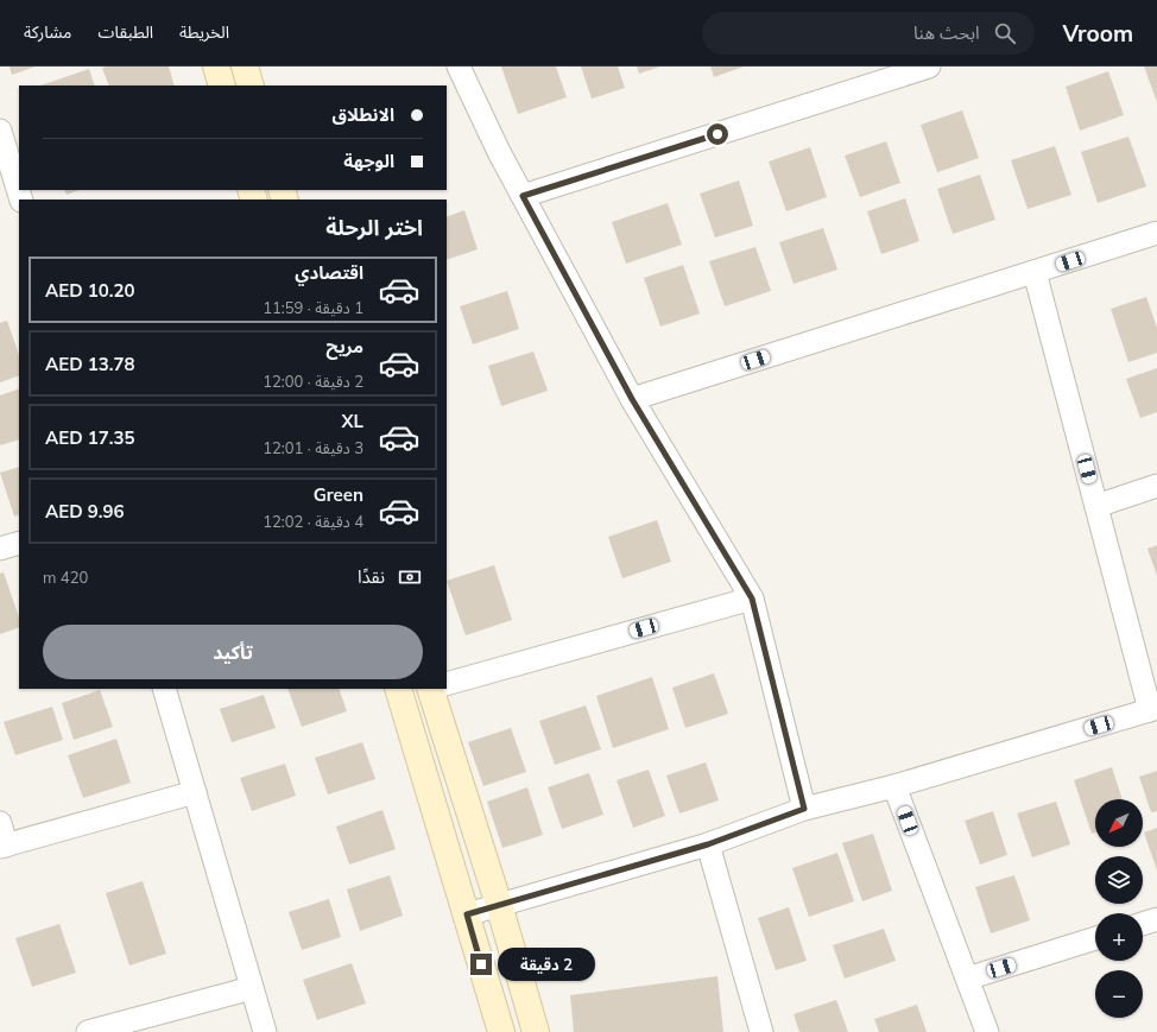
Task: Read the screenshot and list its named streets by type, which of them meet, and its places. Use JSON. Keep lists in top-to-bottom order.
{
  "north": "bottom left",
  "page": {
    "header": "Vroom",
    "search": "ابحث هنا",
    "nav": ["الخريطة", "الطبقات", "مشاركة"],
    "banner": ["الانطلاق", "الوجهة"],
    "heading": "اختر الرحلة",
    "list": [
      {
        "name": "اقتصادي",
        "note": "1 دقيقة · 11:59",
        "value": "AED 10.20"
      },
      {
        "name": "مريح",
        "note": "2 دقيقة · 12:00",
        "value": "AED 13.78"
      },
      {
        "name": "XL",
        "note": "3 دقيقة · 12:01",
        "value": "AED 17.35"
      },
      {
        "name": "Green",
        "note": "4 دقيقة · 12:02",
        "value": "AED 9.96"
      }
    ],
    "pay": ["نقدًا", "420 m"],
    "buttons": "تأكيد",
    "map_buttons": ["+", "−"],
    "bubble": "2 دقيقة"
  }
}
